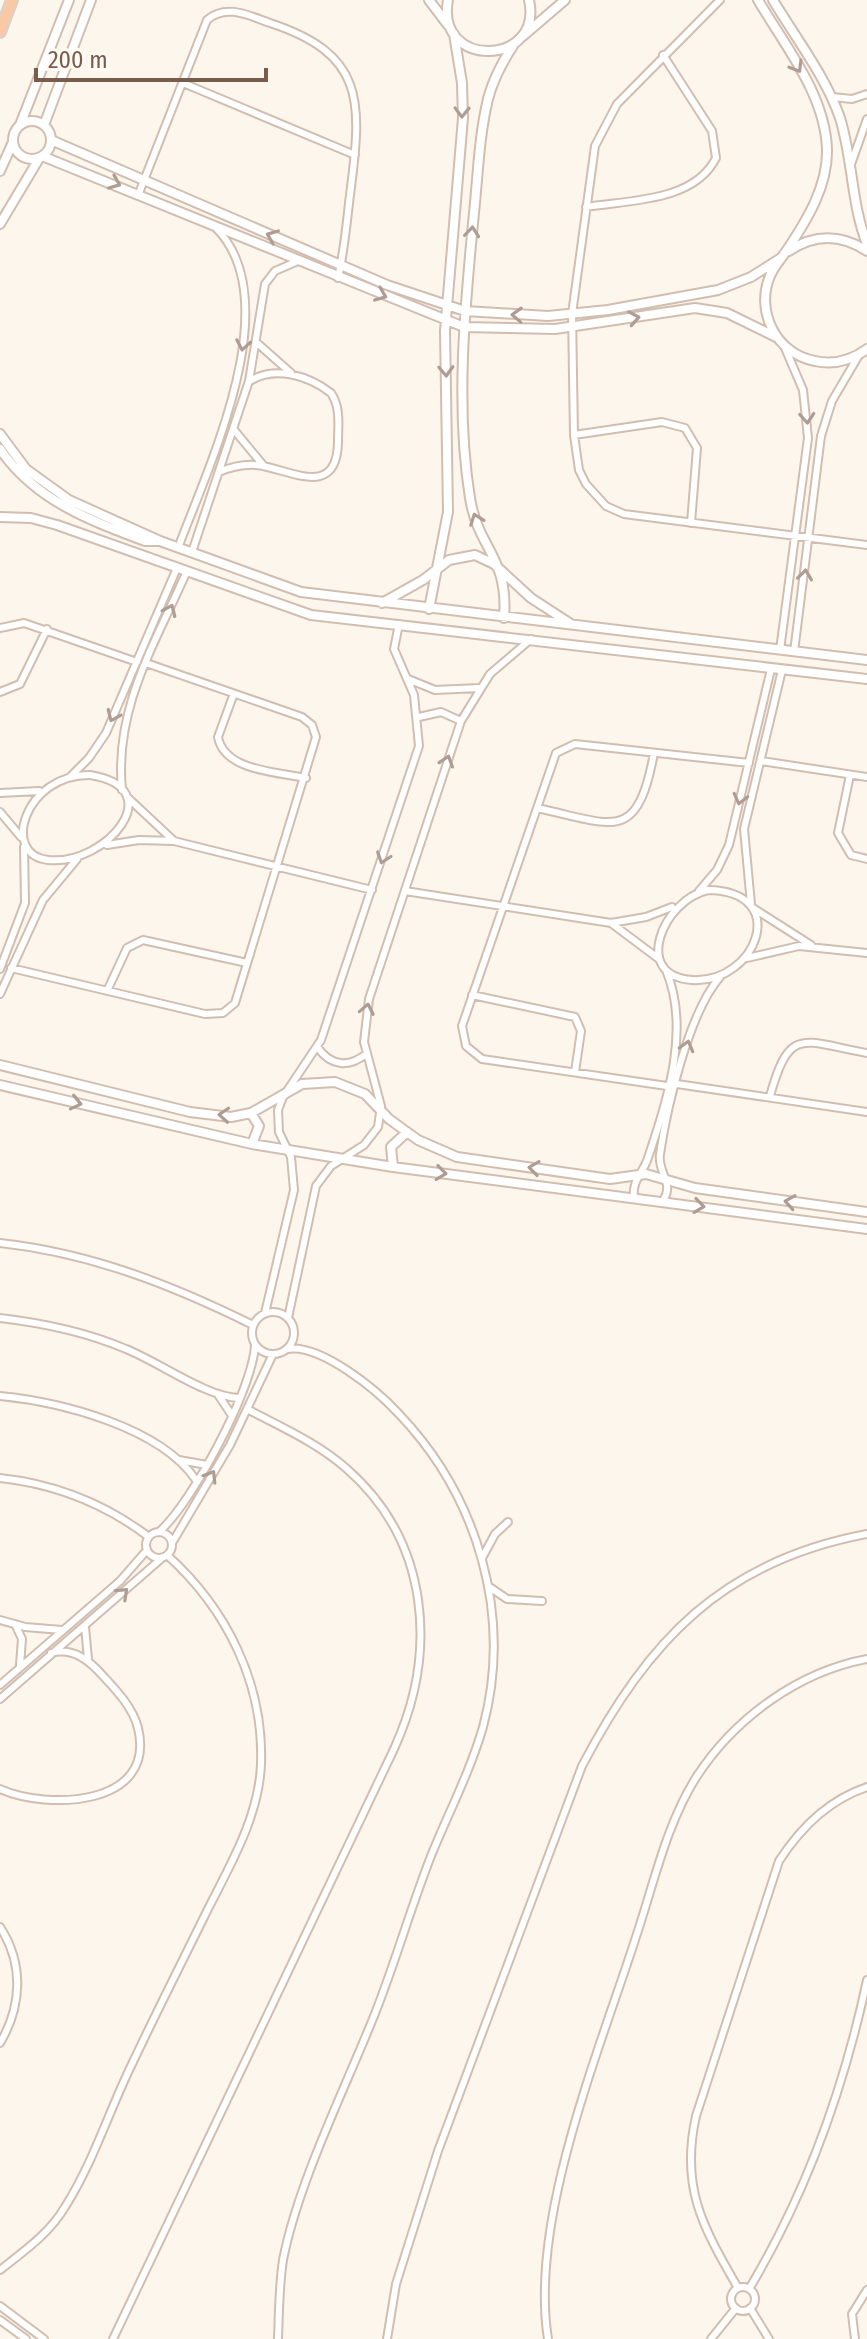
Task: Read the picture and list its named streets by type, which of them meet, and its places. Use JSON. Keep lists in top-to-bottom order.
{
  "scale_bar": "200 m"
}
